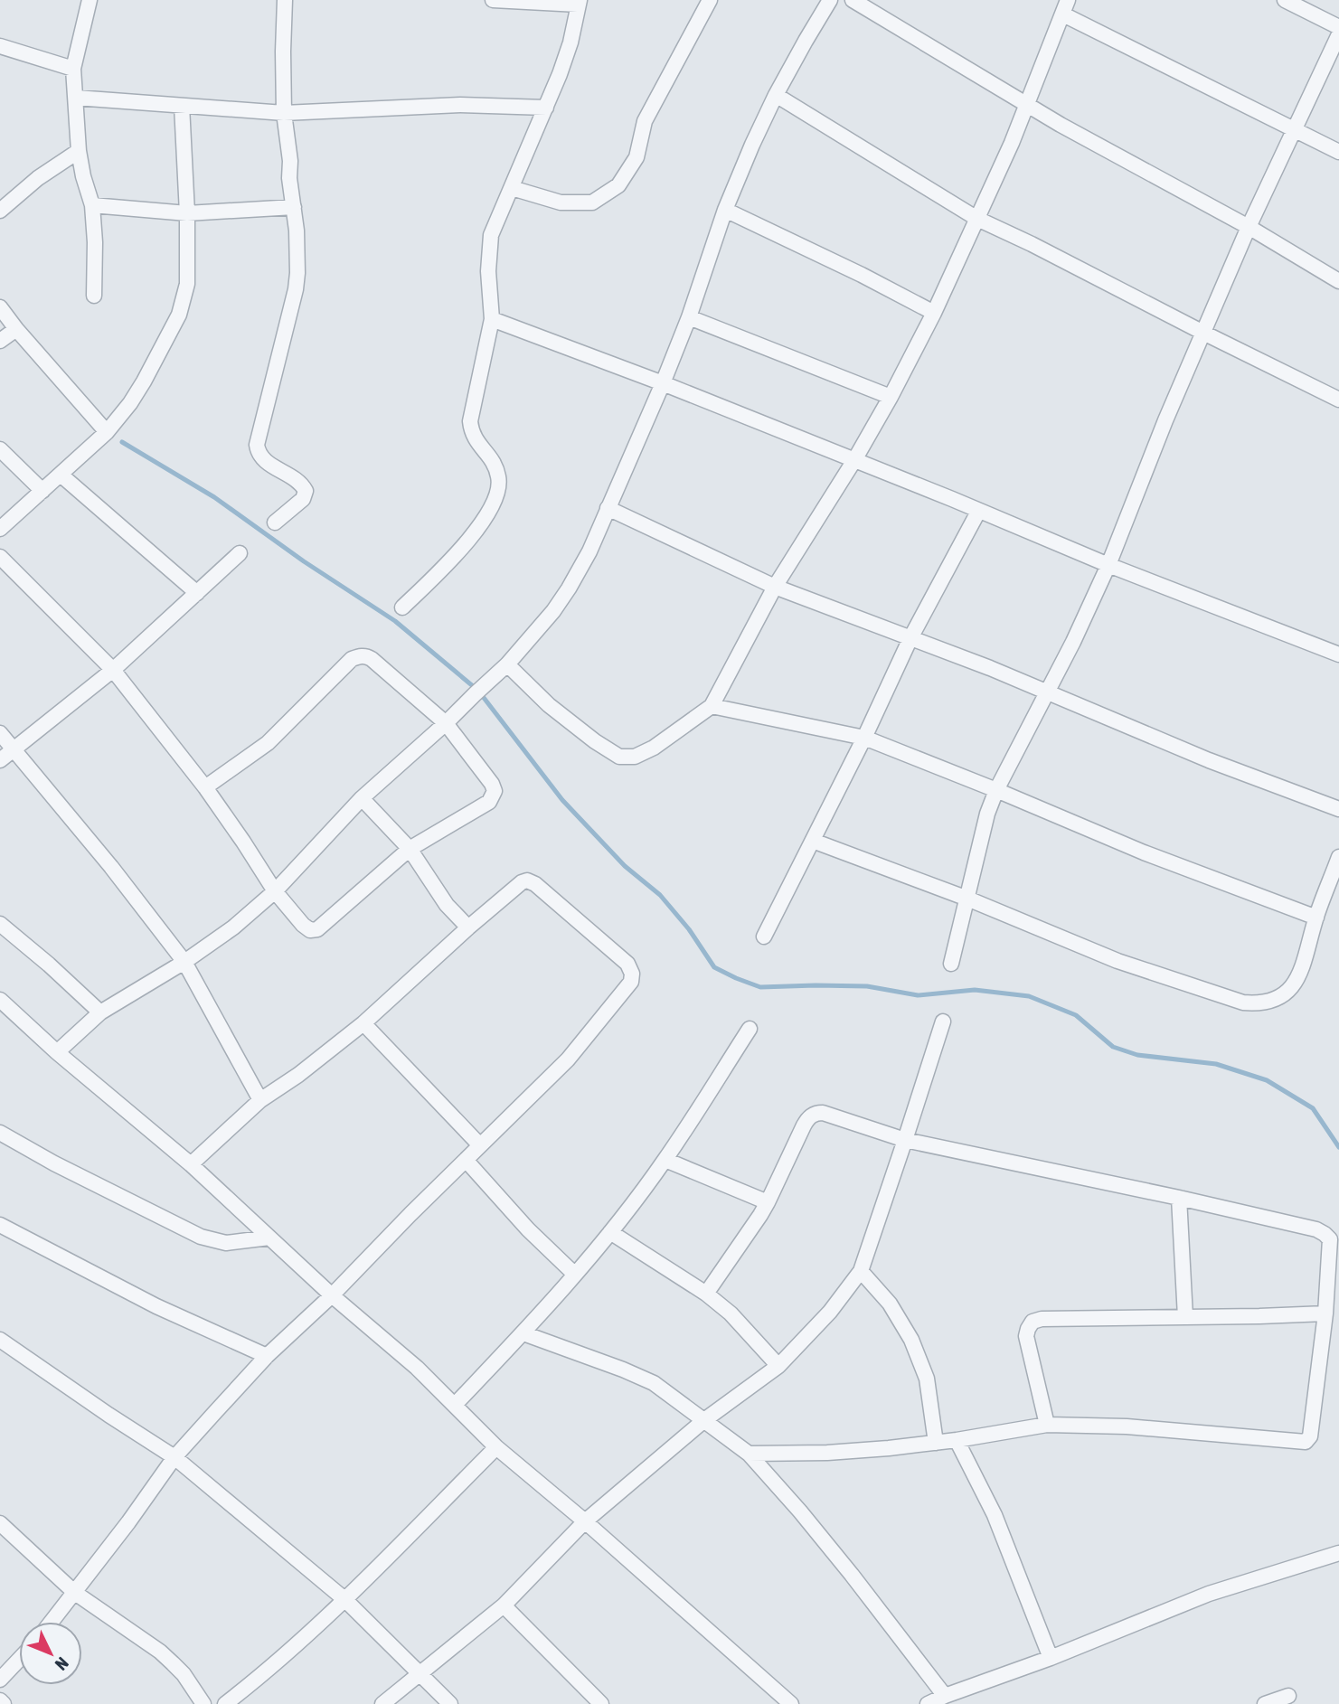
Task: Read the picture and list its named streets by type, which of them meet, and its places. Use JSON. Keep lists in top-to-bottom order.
{
  "north": "bottom right"
}
